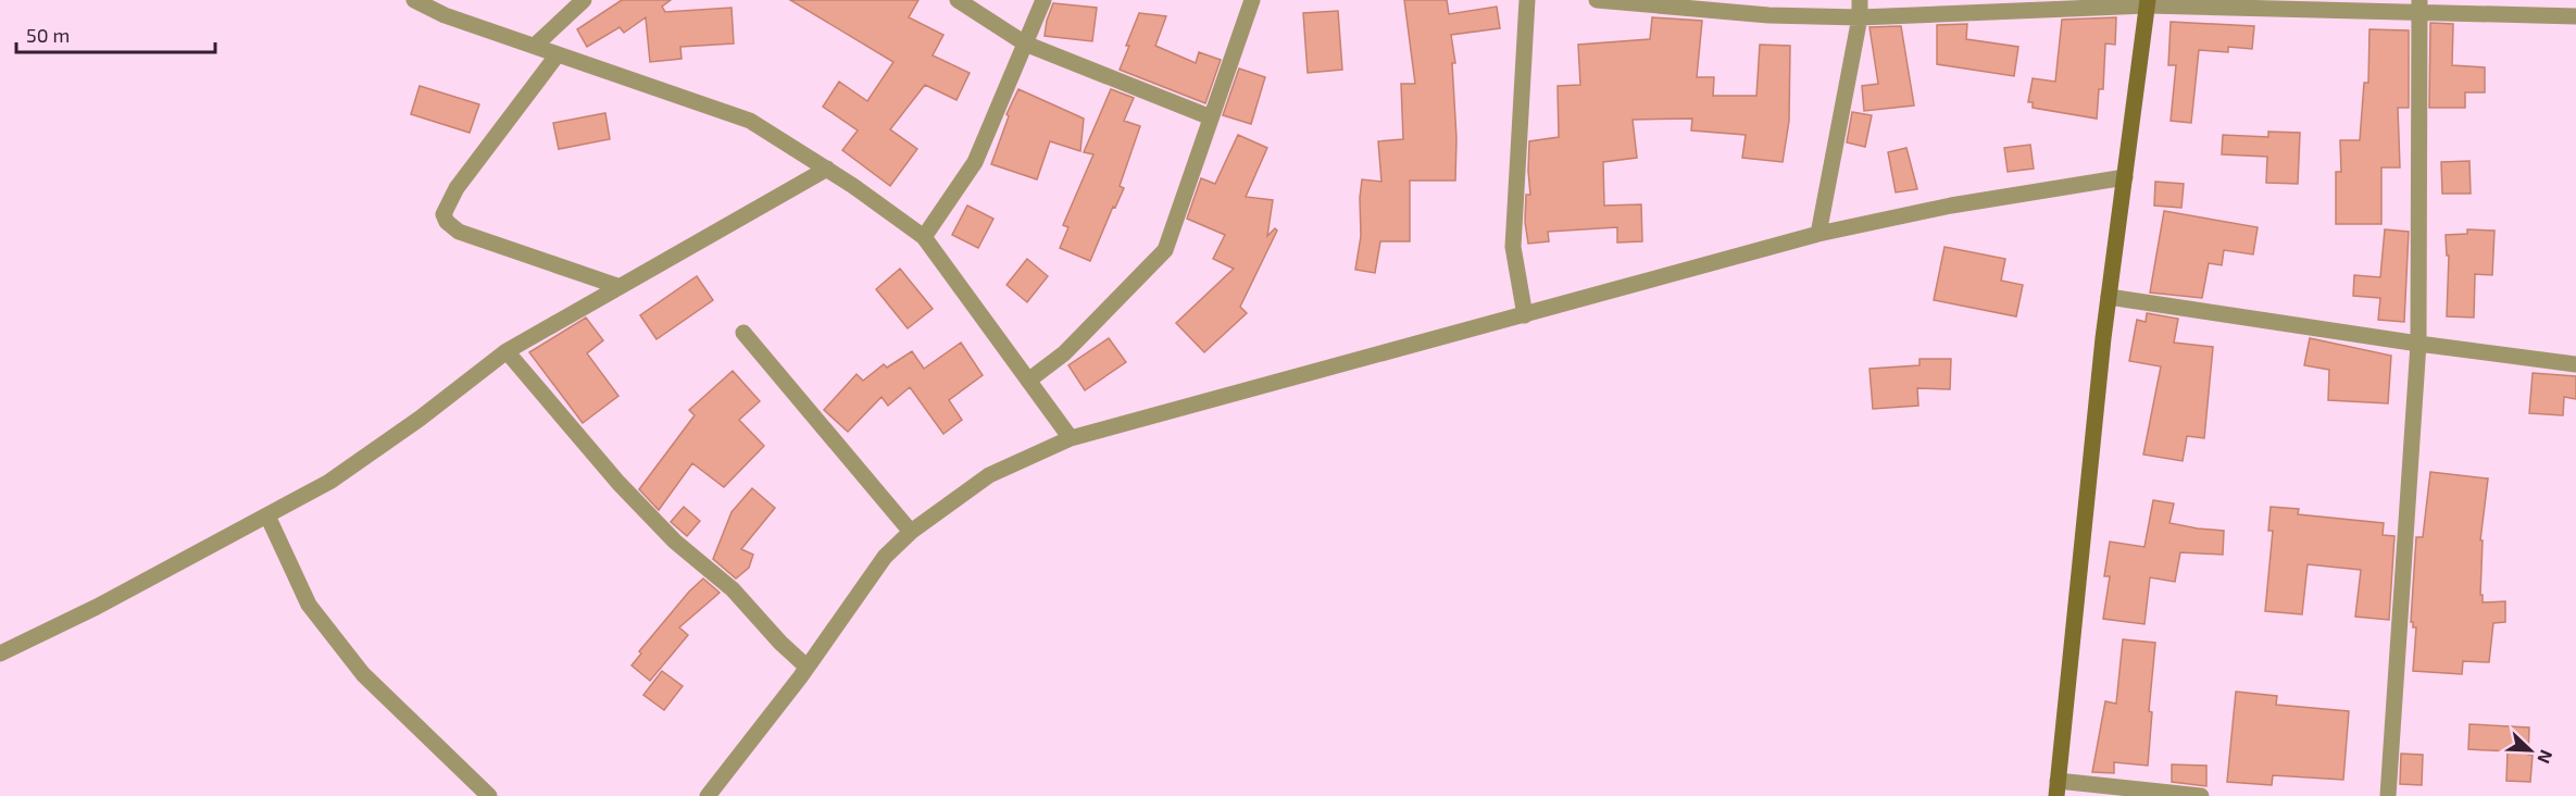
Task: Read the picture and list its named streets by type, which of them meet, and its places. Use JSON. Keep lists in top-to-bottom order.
{
  "scale_bar": "50 m",
  "north": "bottom right"
}
